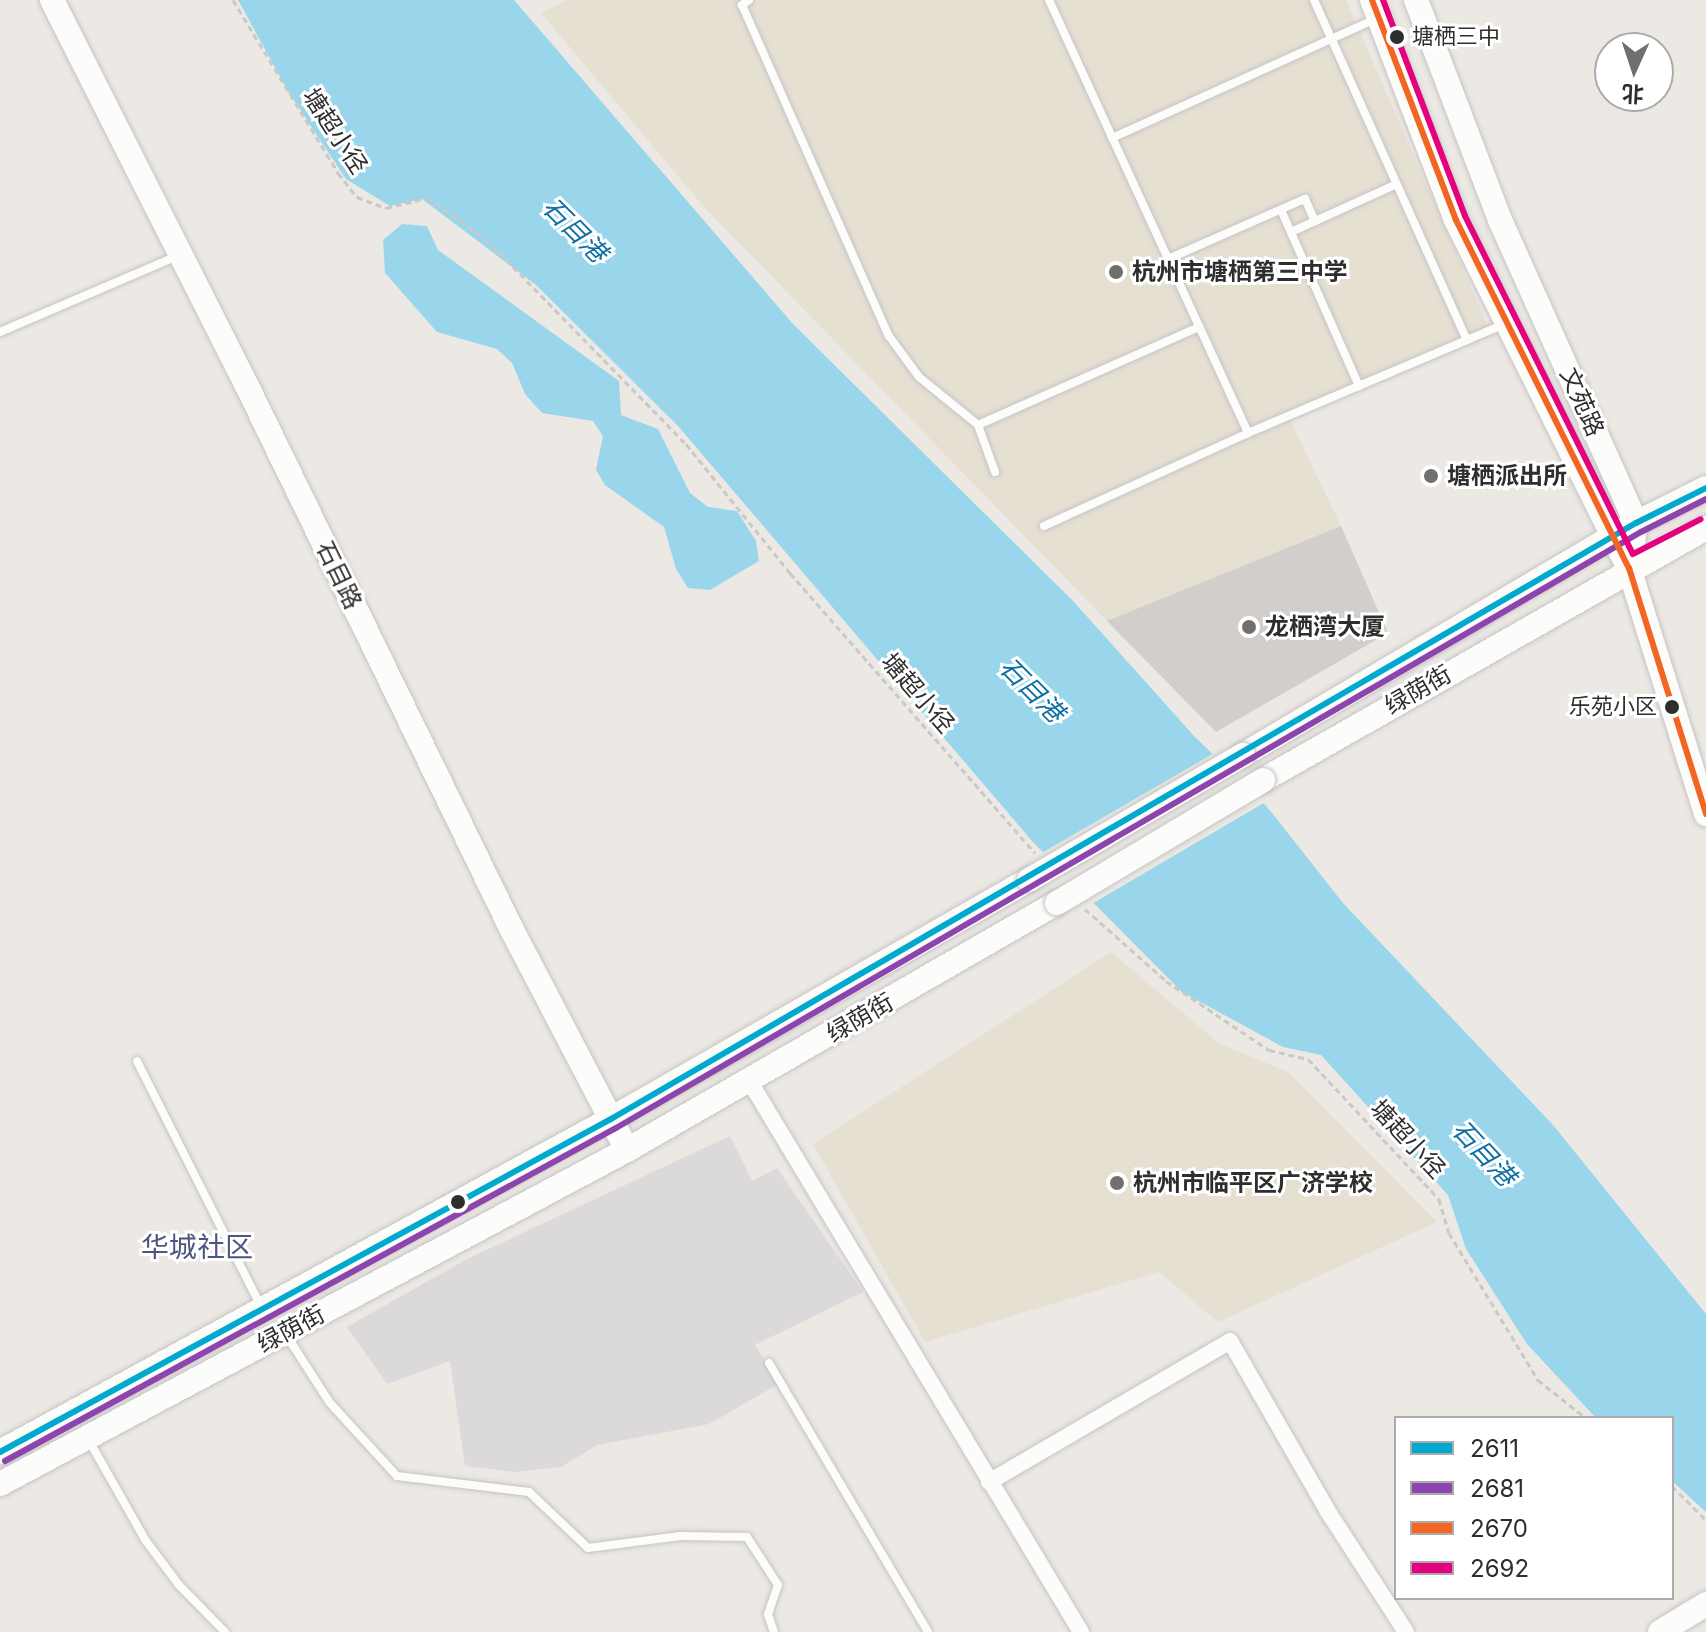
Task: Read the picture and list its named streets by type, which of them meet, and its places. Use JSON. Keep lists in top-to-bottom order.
{
  "streets": {
    "main road": ["文苑路", "石目路", "绿荫街"],
    "path": ["塘超小径"]
  },
  "crossings": [
    ["塘超小径", "绿荫街"],
    ["文苑路", "绿荫街"],
    ["石目路", "绿荫街"]
  ],
  "districts": ["华城社区"],
  "water": ["石目港"],
  "places": [
    "塘栖三中",
    "杭州市塘栖第三中学",
    "塘栖派出所",
    "龙栖湾大厦",
    "乐苑小区",
    "杭州市临平区广济学校"
  ],
  "lines": [
    "transit line 2670",
    "transit line 2692",
    "transit line 2611",
    "transit line 2681"
  ],
  "legend": [
    "2611",
    "2681",
    "2670",
    "2692"
  ],
  "north": "bottom"
}
